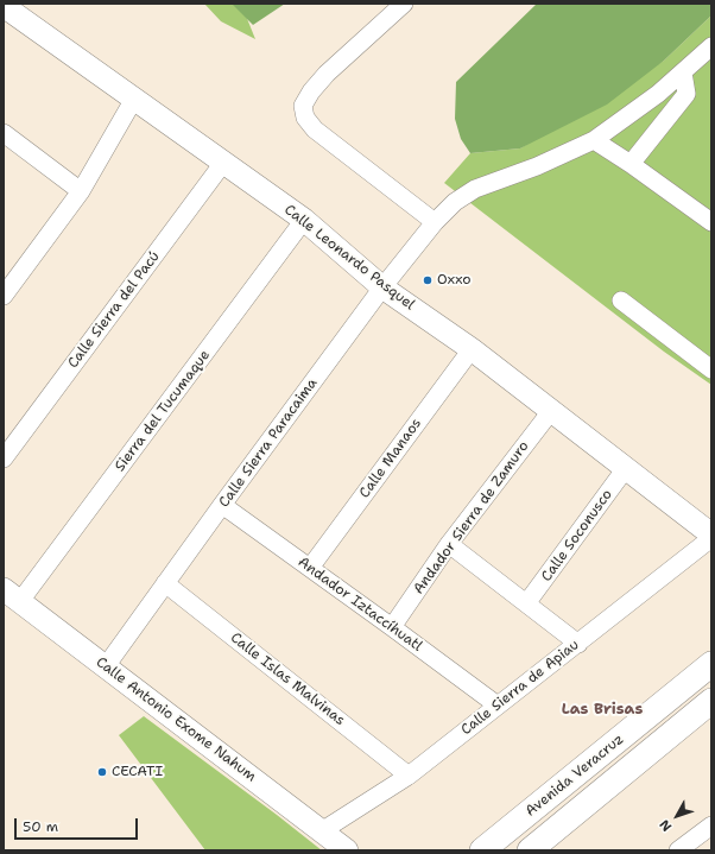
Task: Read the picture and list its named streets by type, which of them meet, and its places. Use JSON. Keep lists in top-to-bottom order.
{
  "streets": {
    "main road": ["Avenida Veracruz"],
    "street": [
      "Calle Leonardo Pasquel",
      "Calle Sierra del Pacú",
      "Sierra del Tucumaque",
      "Calle Sierra Paracaima",
      "Calle Manaos",
      "Andador Sierra de Zamuro",
      "Calle Soconusco",
      "Andador Iztaccíhuatl",
      "Calle Islas Malvinas",
      "Calle Sierra de Apiau",
      "Calle Antonio Exome Nahum"
    ]
  },
  "crossings": [
    ["Calle Leonardo Pasquel", "Calle Sierra del Pacú"],
    ["Calle Leonardo Pasquel", "Sierra del Tucumaque"],
    ["Calle Leonardo Pasquel", "Calle Sierra Paracaima"],
    ["Calle Leonardo Pasquel", "Calle Manaos"],
    ["Calle Leonardo Pasquel", "Andador Sierra de Zamuro"],
    ["Calle Leonardo Pasquel", "Calle Soconusco"],
    ["Calle Leonardo Pasquel", "Calle Sierra de Apiau"],
    ["Sierra del Tucumaque", "Calle Antonio Exome Nahum"],
    ["Calle Sierra Paracaima", "Andador Iztaccíhuatl"],
    ["Calle Sierra Paracaima", "Calle Islas Malvinas"],
    ["Calle Sierra Paracaima", "Calle Antonio Exome Nahum"],
    ["Calle Manaos", "Andador Iztaccíhuatl"],
    ["Andador Sierra de Zamuro", "Andador Iztaccíhuatl"],
    ["Andador Iztaccíhuatl", "Calle Sierra de Apiau"],
    ["Calle Islas Malvinas", "Calle Sierra de Apiau"],
    ["Calle Sierra de Apiau", "Calle Antonio Exome Nahum"]
  ],
  "districts": ["Las Brisas"],
  "places": ["Oxxo", "CECATI"],
  "scale_bar": "50 m",
  "north": "bottom left"
}
